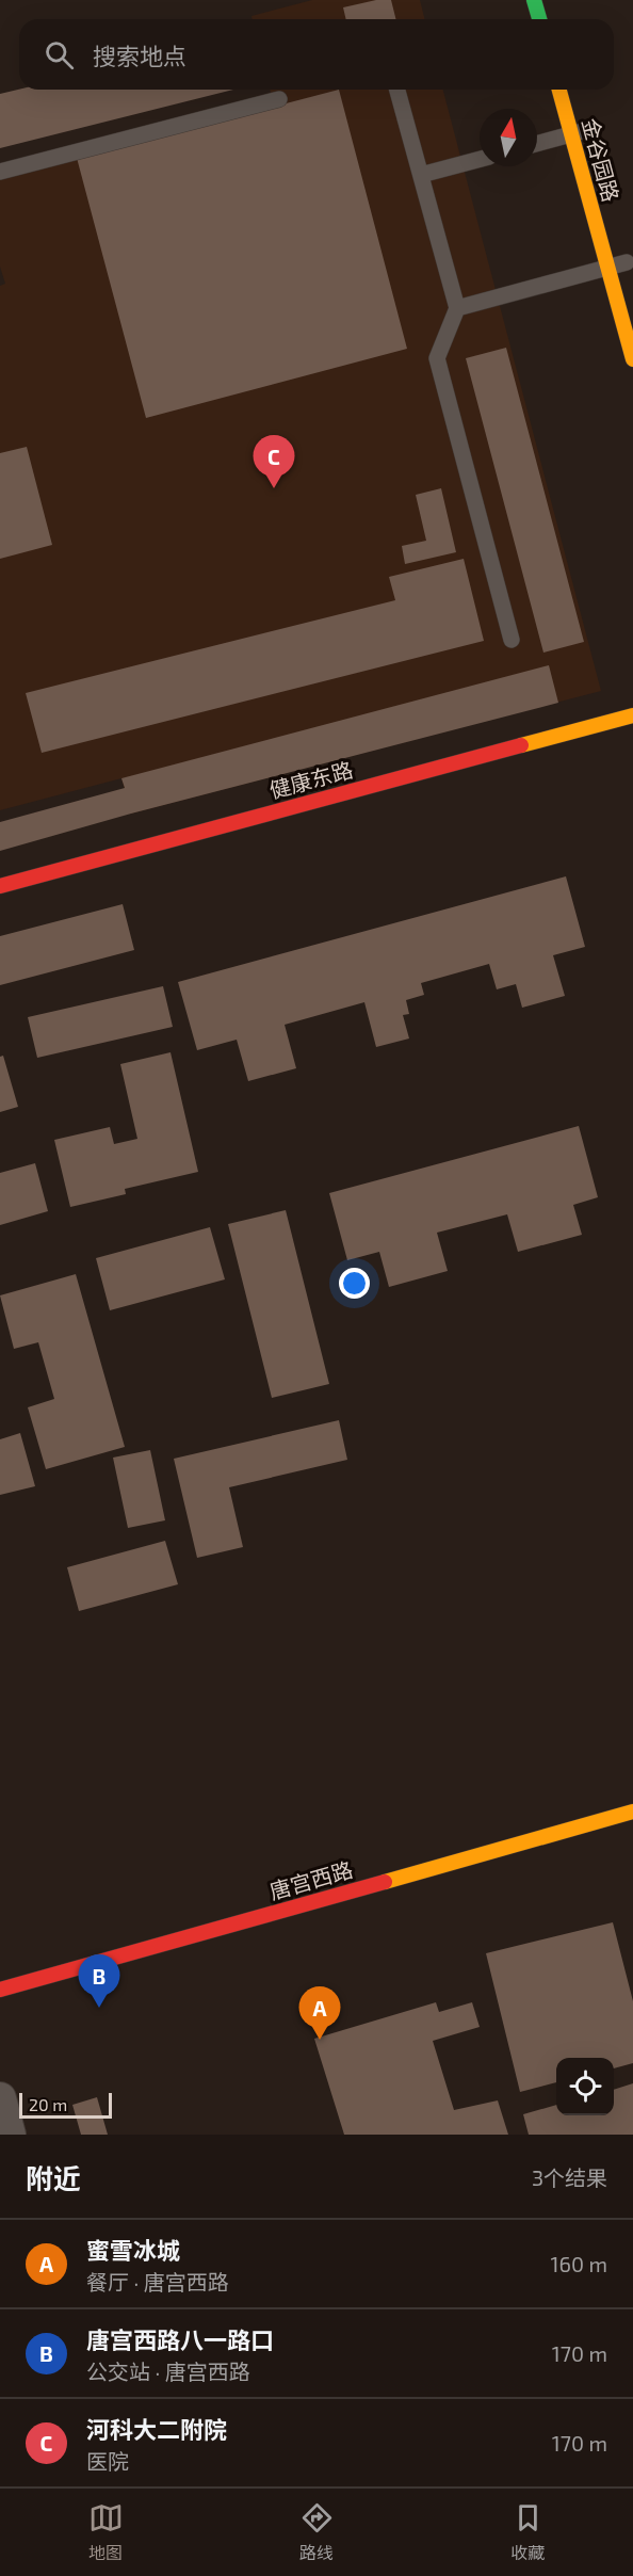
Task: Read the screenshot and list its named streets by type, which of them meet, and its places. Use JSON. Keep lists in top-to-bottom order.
{
  "streets": {
    "main road": ["金谷园路", "健康东路", "唐宫西路"]
  },
  "scale_bar": "20 m",
  "north": "top",
  "page": {
    "search": "搜索地点",
    "pins": ["C", "B", "A"],
    "scale": "20 m",
    "heading": ["附近", "3个结果"],
    "list": [
      {
        "mark": "A",
        "name": "蜜雪冰城",
        "note": "餐厅 · 唐宫西路",
        "value": "160 m"
      },
      {
        "mark": "B",
        "name": "唐宫西路八一路口",
        "note": "公交站 · 唐宫西路",
        "value": "170 m"
      },
      {
        "mark": "C",
        "name": "河科大二附院",
        "note": "医院",
        "value": "170 m"
      }
    ],
    "nav": ["地图", "路线", "收藏"]
  }
}
